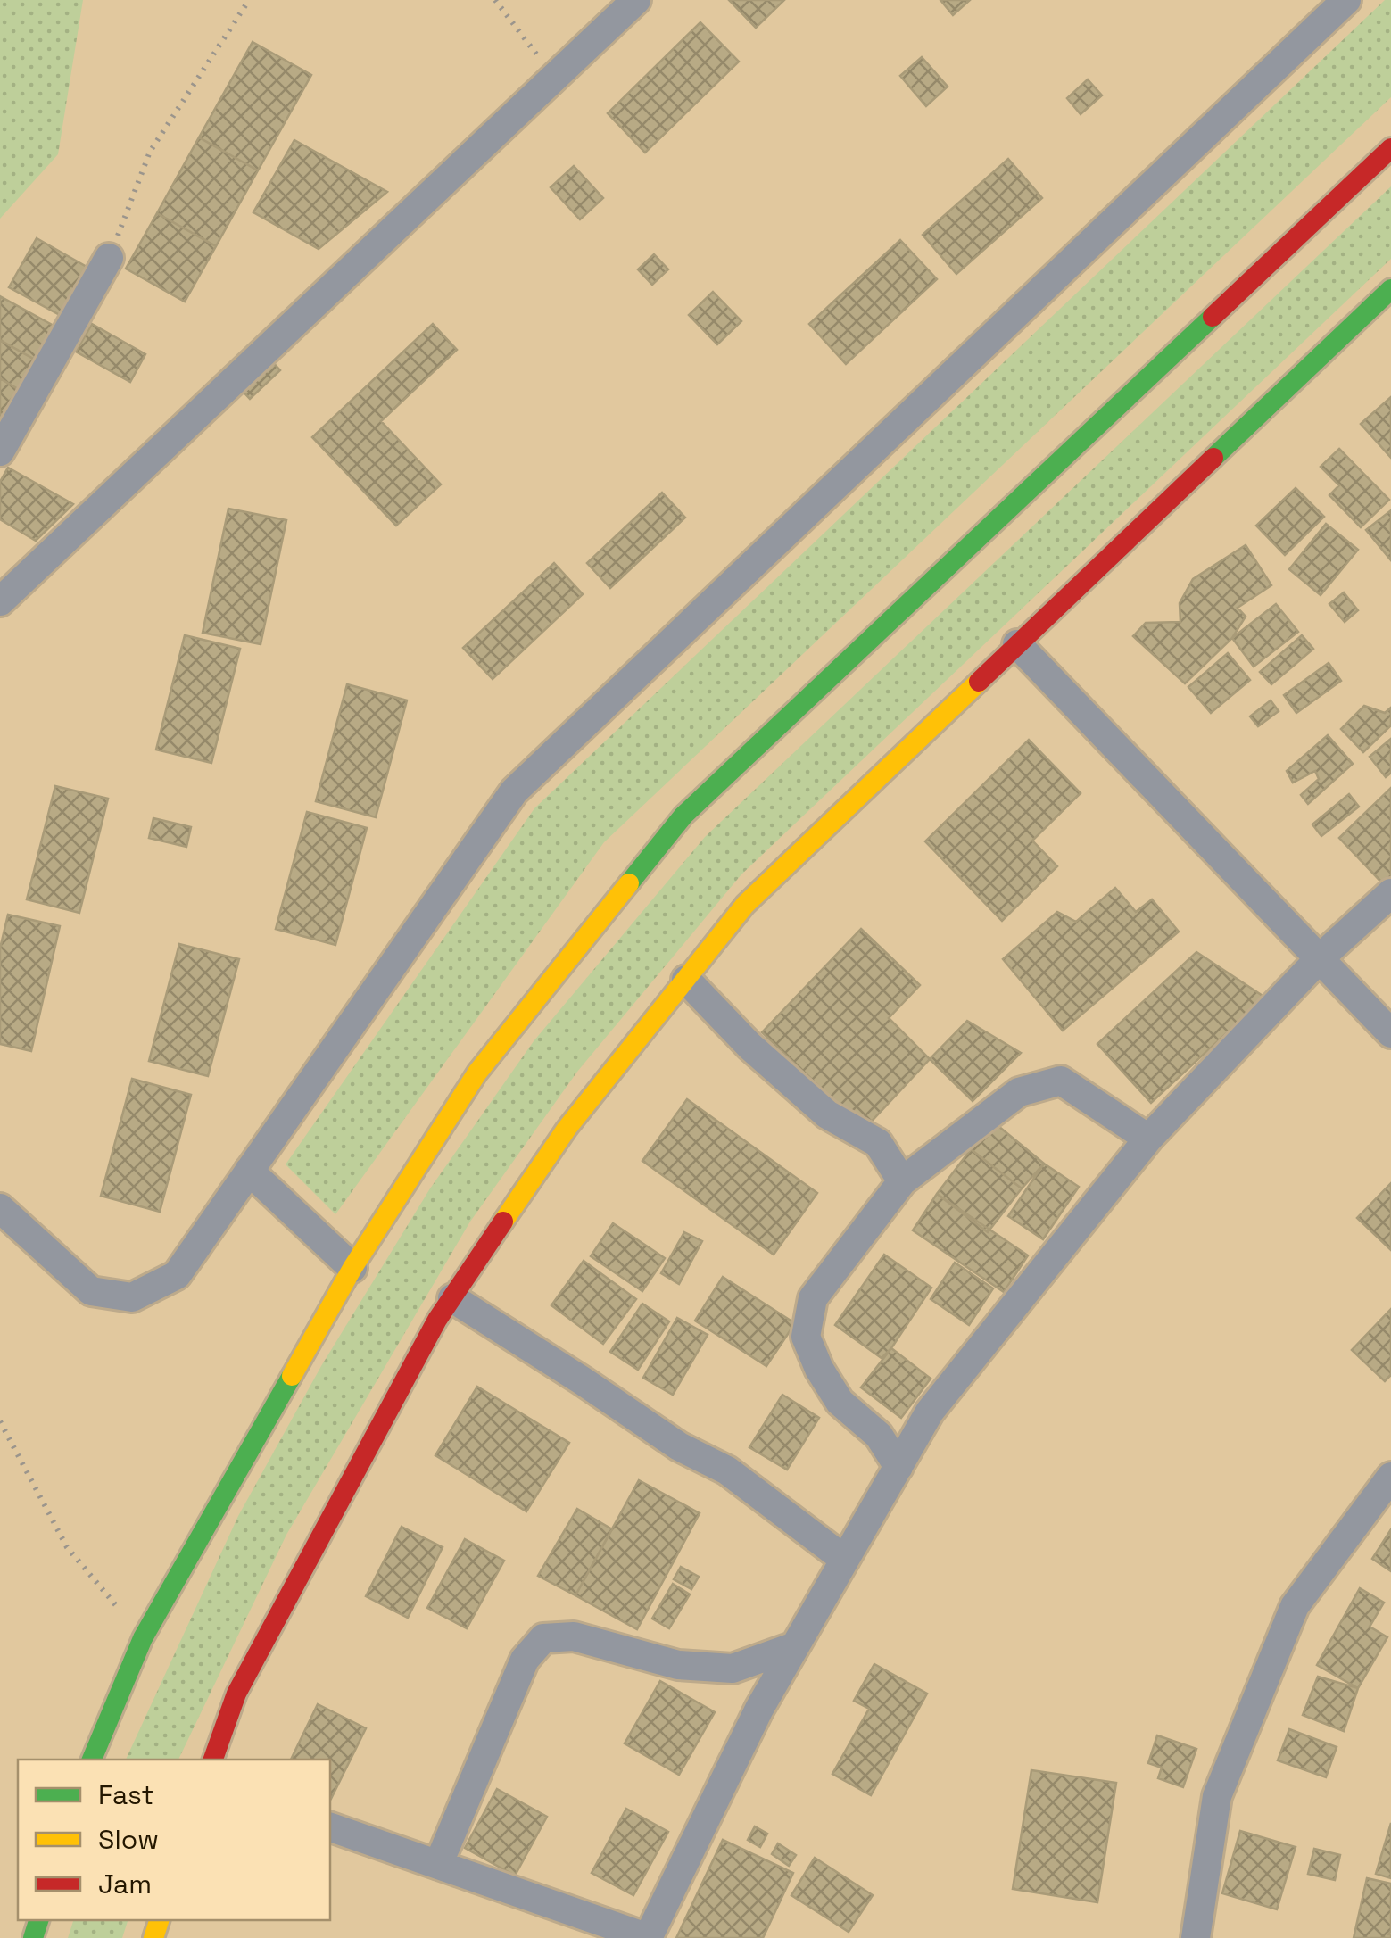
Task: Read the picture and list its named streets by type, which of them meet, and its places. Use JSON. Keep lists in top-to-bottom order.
{
  "legend": ["Fast", "Slow", "Jam"]
}
